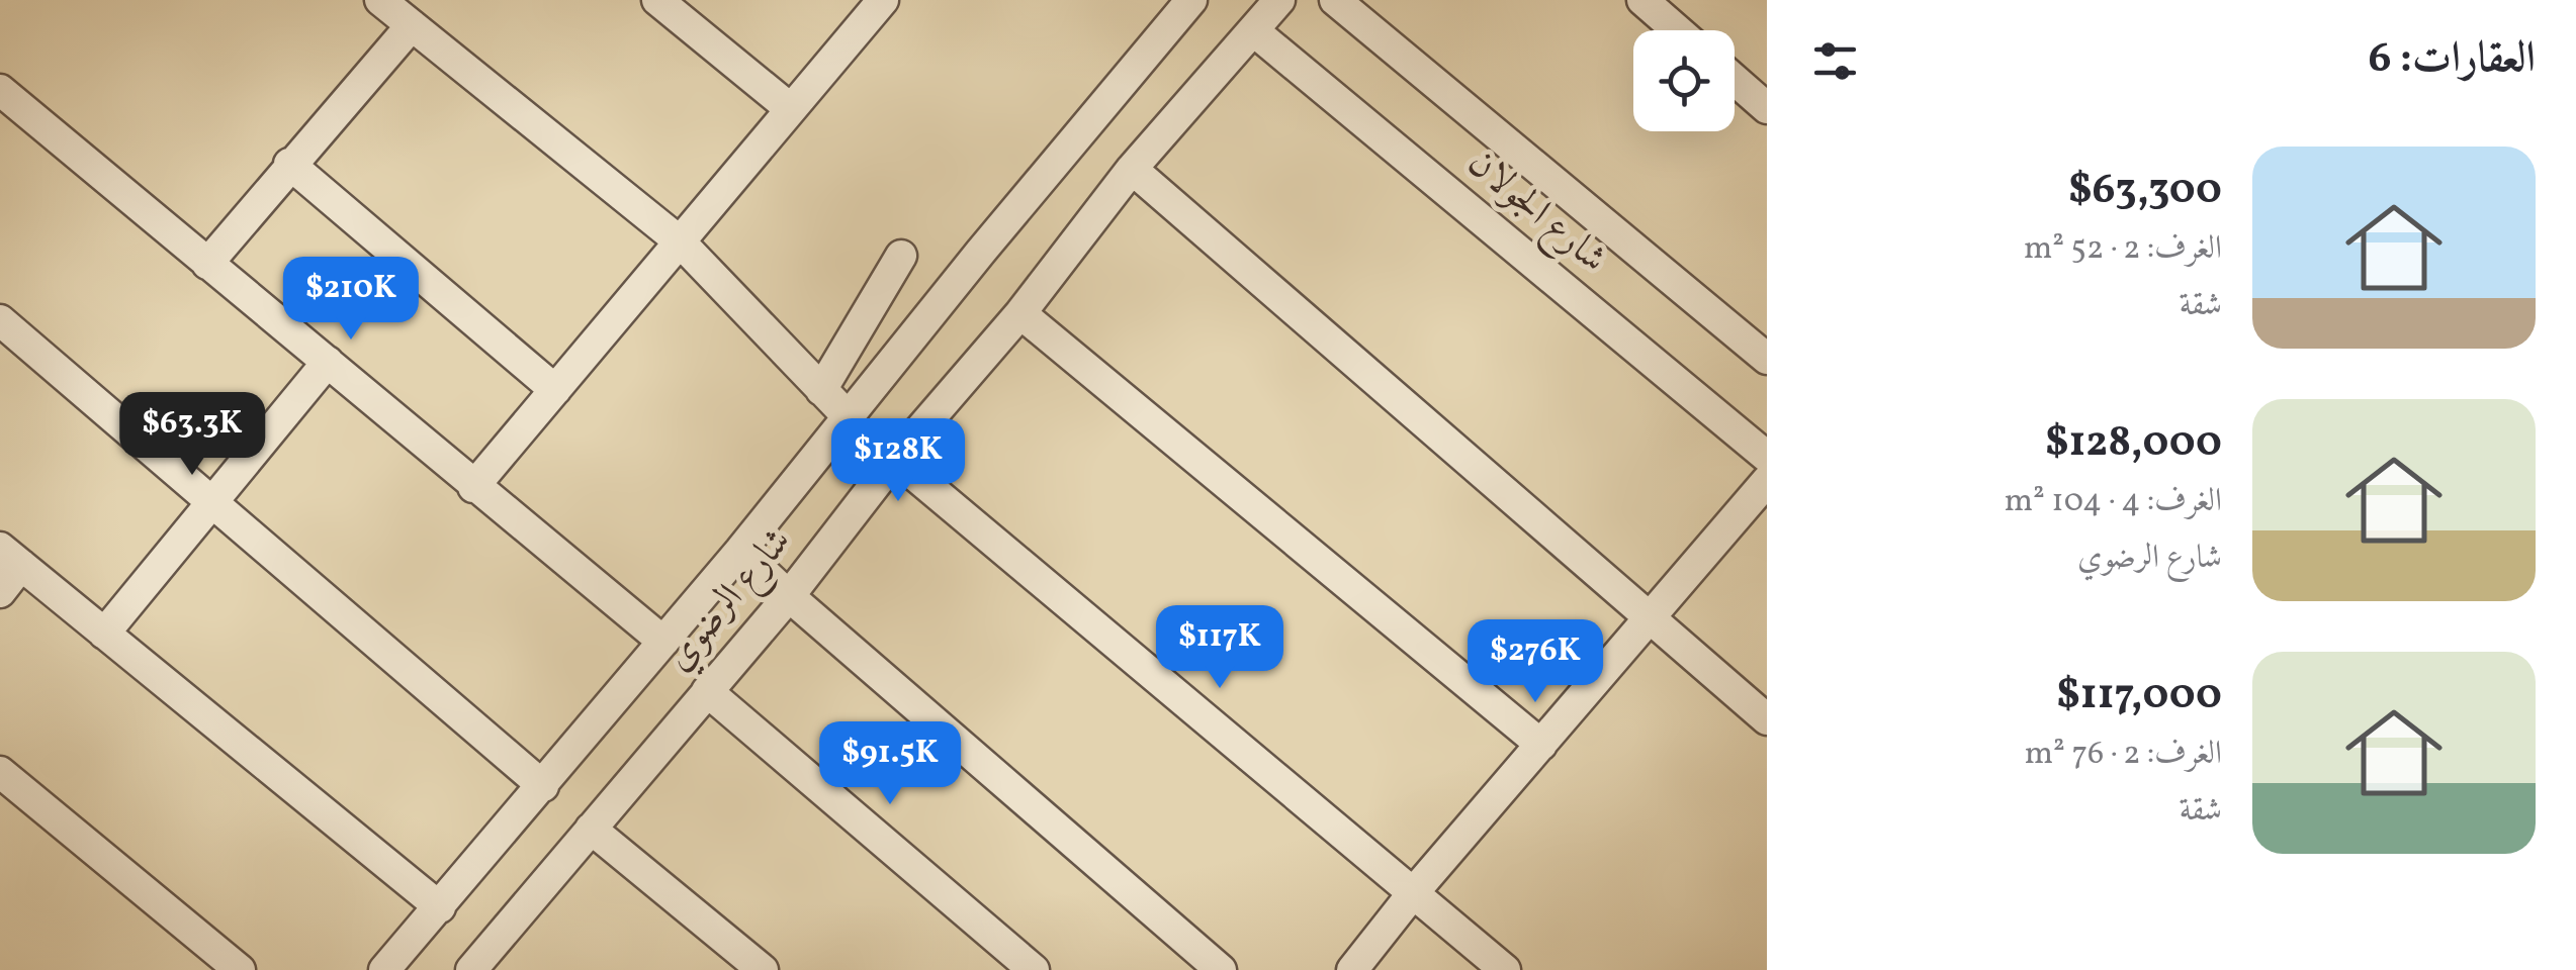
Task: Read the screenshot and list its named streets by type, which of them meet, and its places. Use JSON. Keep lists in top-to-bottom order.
{
  "streets": {
    "street": ["شارع الجولان", "شارع الرضوي"]
  },
  "crossings": [
    ["شارع الجولان", "شارع الرضوي"]
  ],
  "page": {
    "heading": "العقارات: 6",
    "list": [
      {
        "name": "$63,300",
        "note": "الغرف: 2 · 52 m² · شقة"
      },
      {
        "name": "$128,000",
        "note": "الغرف: 4 · 104 m² · شارع الرضوي"
      },
      {
        "name": "$117,000",
        "note": "الغرف: 2 · 76 m² · شقة"
      }
    ],
    "price": [
      "$210K",
      "$63.3K",
      "$128K",
      "$117K",
      "$276K",
      "$91.5K"
    ]
  }
}
